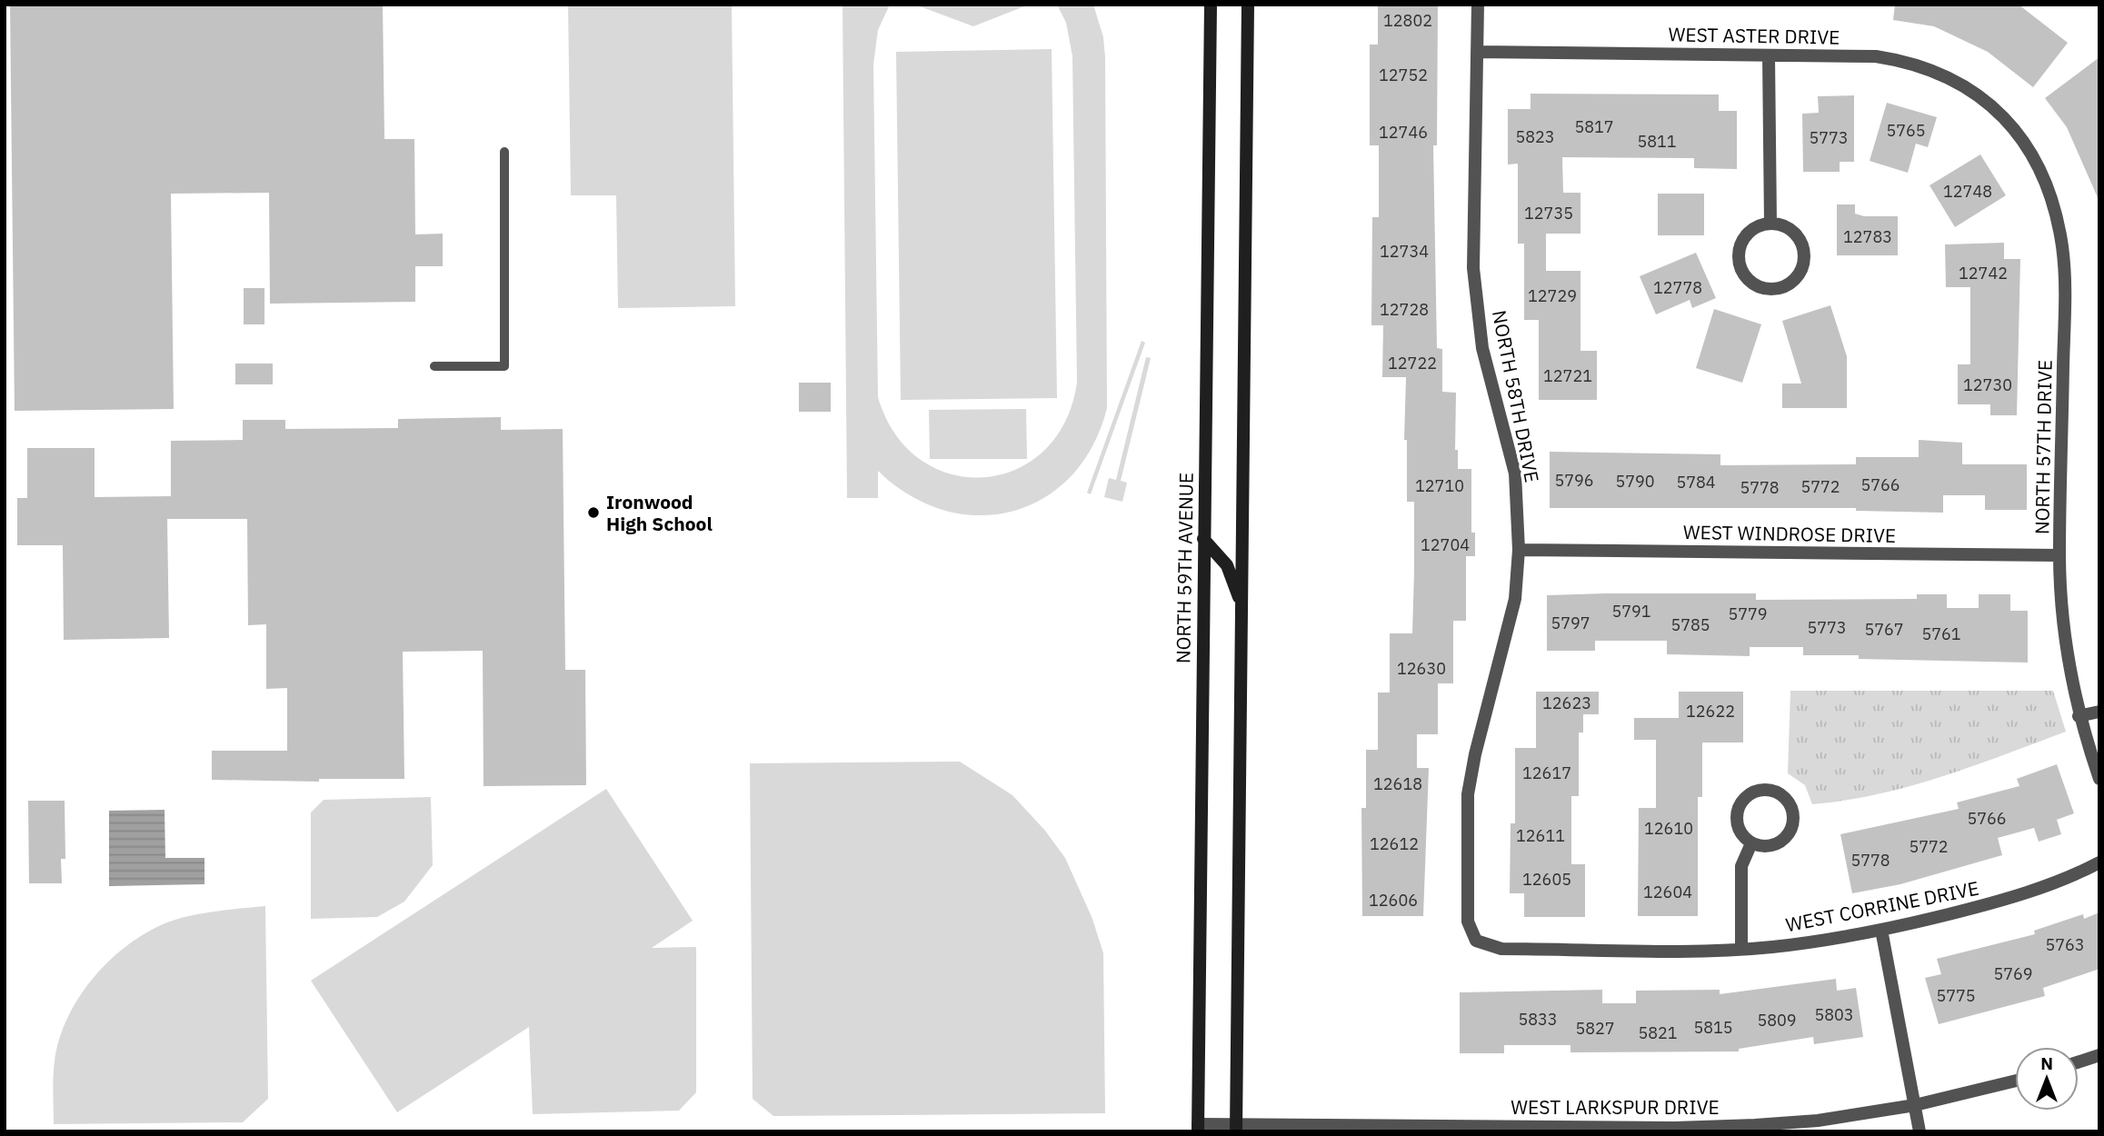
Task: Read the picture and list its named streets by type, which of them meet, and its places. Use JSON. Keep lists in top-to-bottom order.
{
  "streets": {
    "main road": ["NORTH 59TH AVENUE"],
    "street": [
      "WEST ASTER DRIVE",
      "NORTH 58TH DRIVE",
      "NORTH 57TH DRIVE",
      "WEST WINDROSE DRIVE",
      "WEST CORRINE DRIVE",
      "WEST LARKSPUR DRIVE"
    ]
  },
  "crossings": [
    ["WEST ASTER DRIVE", "NORTH 58TH DRIVE"],
    ["WEST ASTER DRIVE", "NORTH 57TH DRIVE"],
    ["NORTH 58TH DRIVE", "WEST WINDROSE DRIVE"],
    ["NORTH 58TH DRIVE", "WEST CORRINE DRIVE"],
    ["NORTH 57TH DRIVE", "WEST WINDROSE DRIVE"],
    ["NORTH 59TH AVENUE", "WEST LARKSPUR DRIVE"]
  ],
  "places": ["Ironwood High School"],
  "house_numbers": [
    "12802",
    "12752",
    "5817",
    "5765",
    "12746",
    "5823",
    "5773",
    "5811",
    "12748",
    "12735",
    "12783",
    "12734",
    "12742",
    "12778",
    "12729",
    "12728",
    "12722",
    "12721",
    "12730",
    "5796",
    "5790",
    "5784",
    "5766",
    "12710",
    "5772",
    "5778",
    "12704",
    "5791",
    "5779",
    "5797",
    "5785",
    "5773",
    "5767",
    "5761",
    "12630",
    "12623",
    "12622",
    "12617",
    "12618",
    "5766",
    "12610",
    "12611",
    "12612",
    "5772",
    "5778",
    "12605",
    "12604",
    "12606",
    "5763",
    "5769",
    "5775",
    "5803",
    "5833",
    "5809",
    "5815",
    "5827",
    "5821"
  ],
  "north": "top"
}
